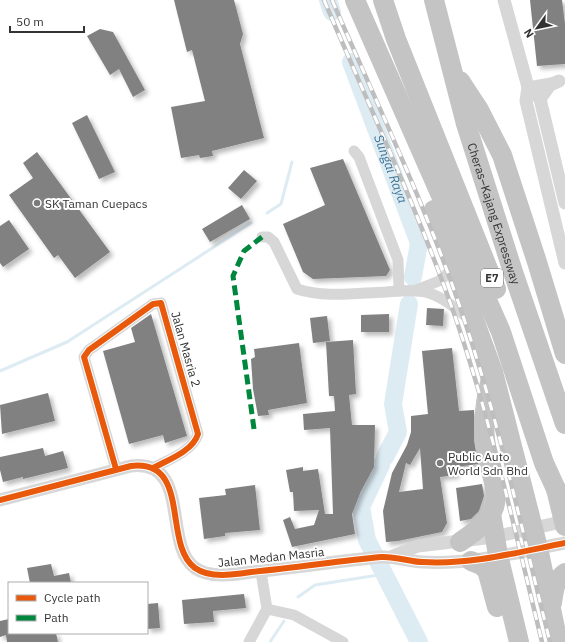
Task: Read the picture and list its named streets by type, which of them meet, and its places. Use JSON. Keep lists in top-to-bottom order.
{
  "streets": {
    "highway": ["Cheras–Kajang Expressway", "E7"],
    "street": ["Jalan Masria 2", "Jalan Medan Masria"]
  },
  "crossings": [
    ["Jalan Masria 2", "Jalan Medan Masria"]
  ],
  "water": ["Sungai Raya"],
  "places": ["SK Taman Cuepacs", "Public Auto World Sdn Bhd"],
  "legend": ["Cycle path", "Path"],
  "scale_bar": "50 m",
  "north": "bottom left"
}
